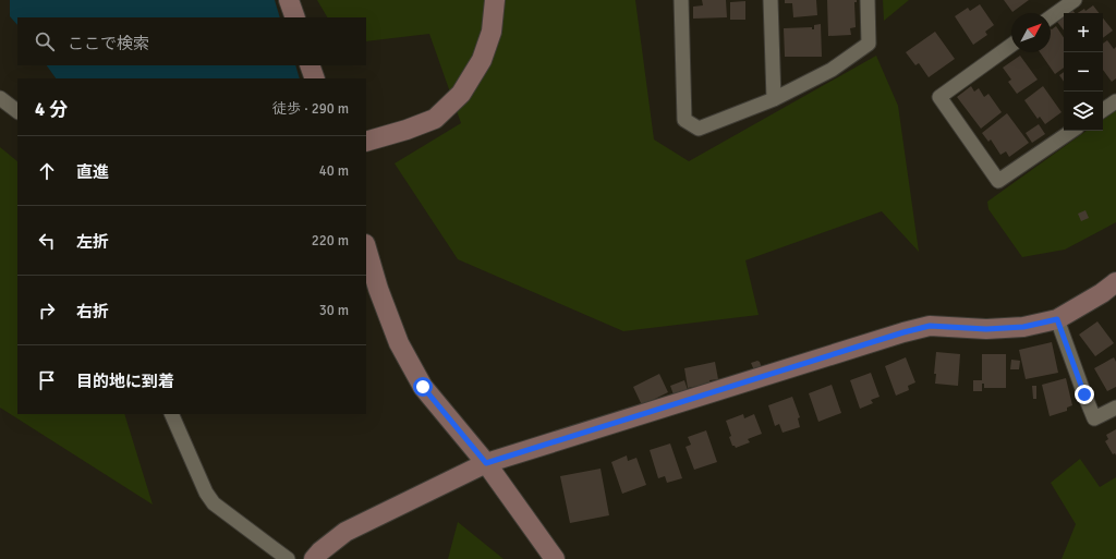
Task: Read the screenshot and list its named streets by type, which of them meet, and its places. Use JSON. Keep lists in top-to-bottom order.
{
  "north": "top right",
  "page": {
    "map_buttons": ["+", "−"],
    "search": "ここで検索",
    "heading": ["4 分", "徒歩 · 290 m"],
    "list": [
      ["直進", "40 m"],
      ["左折", "220 m"],
      ["右折", "30 m"],
      "目的地に到着"
    ]
  }
}
